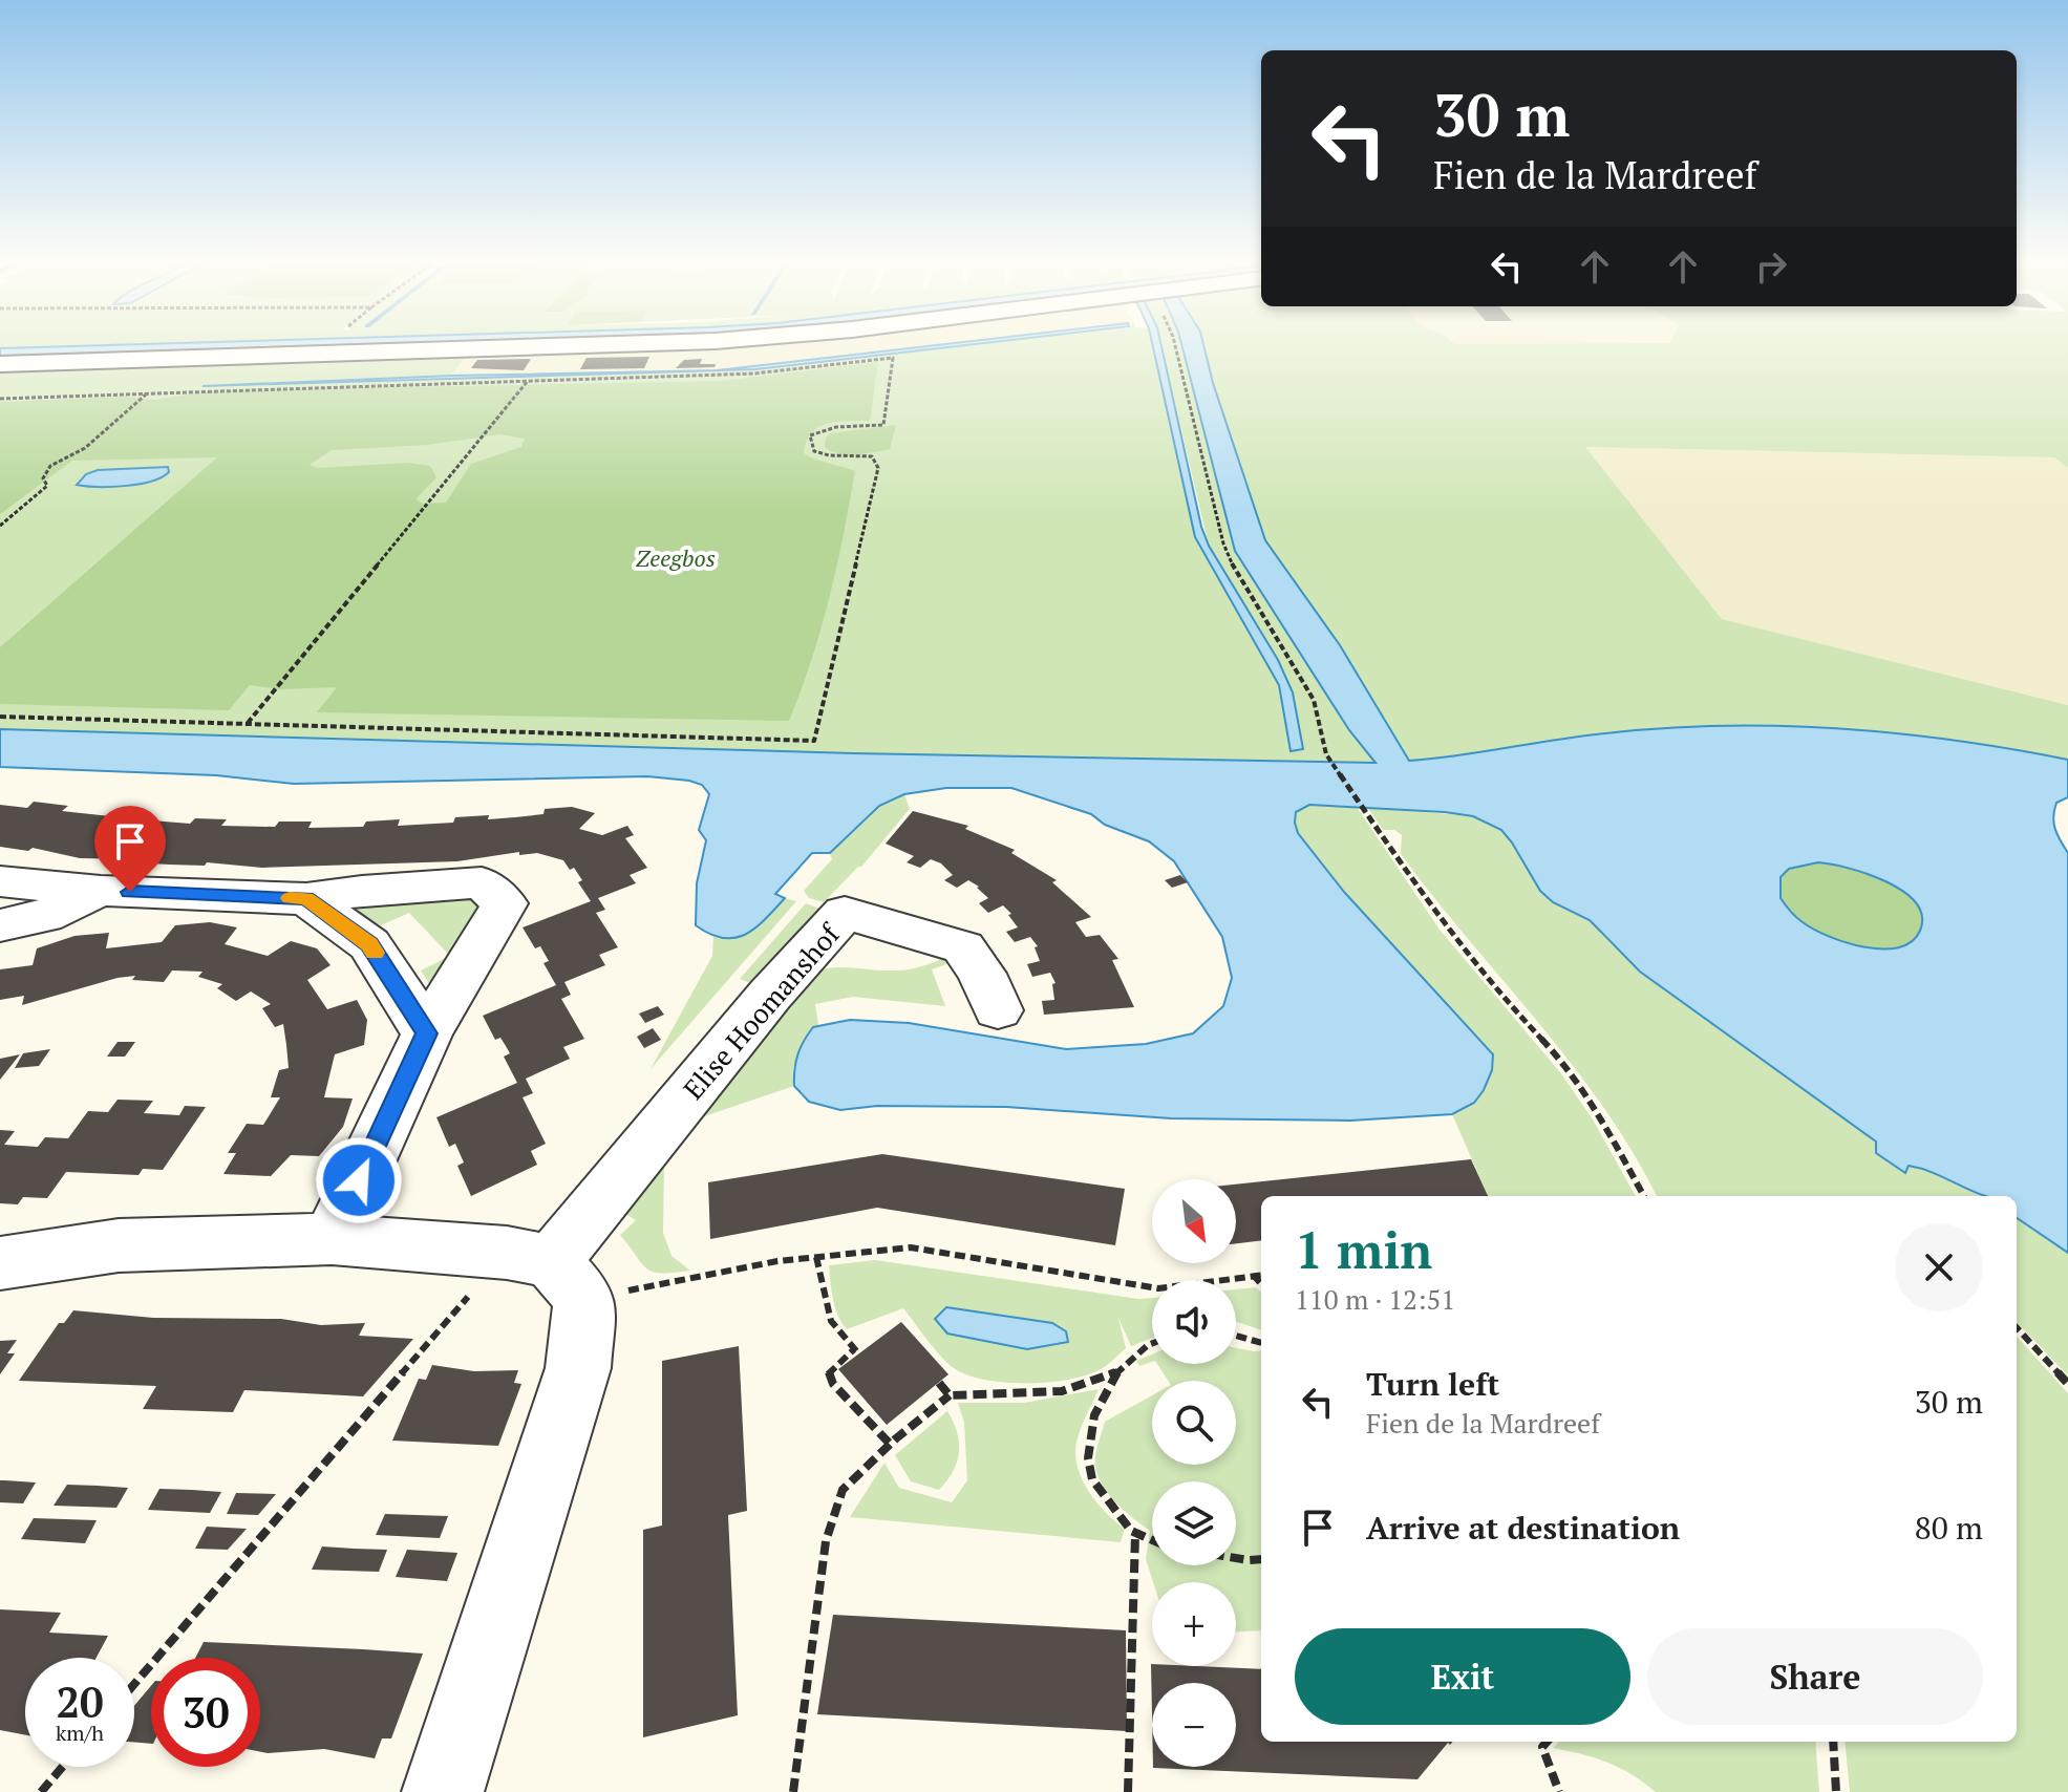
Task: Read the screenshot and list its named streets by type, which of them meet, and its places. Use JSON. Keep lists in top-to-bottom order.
{
  "streets": {
    "street": ["Elise Hoomanshof"]
  },
  "parks": ["Zeegbos"],
  "north": "bottom right",
  "page": {
    "turn": ["30 m", "Fien de la Mardreef"],
    "map_buttons": ["+", "−"],
    "heading": ["1 min", "110 m · 12:51"],
    "list": [
      {
        "name": "Turn left",
        "note": "Fien de la Mardreef",
        "value": "30 m"
      },
      {
        "name": "Arrive at destination",
        "value": "80 m"
      }
    ],
    "buttons": ["Exit", "Share"],
    "speed": "20 km/h",
    "limit": "30"
  }
}
